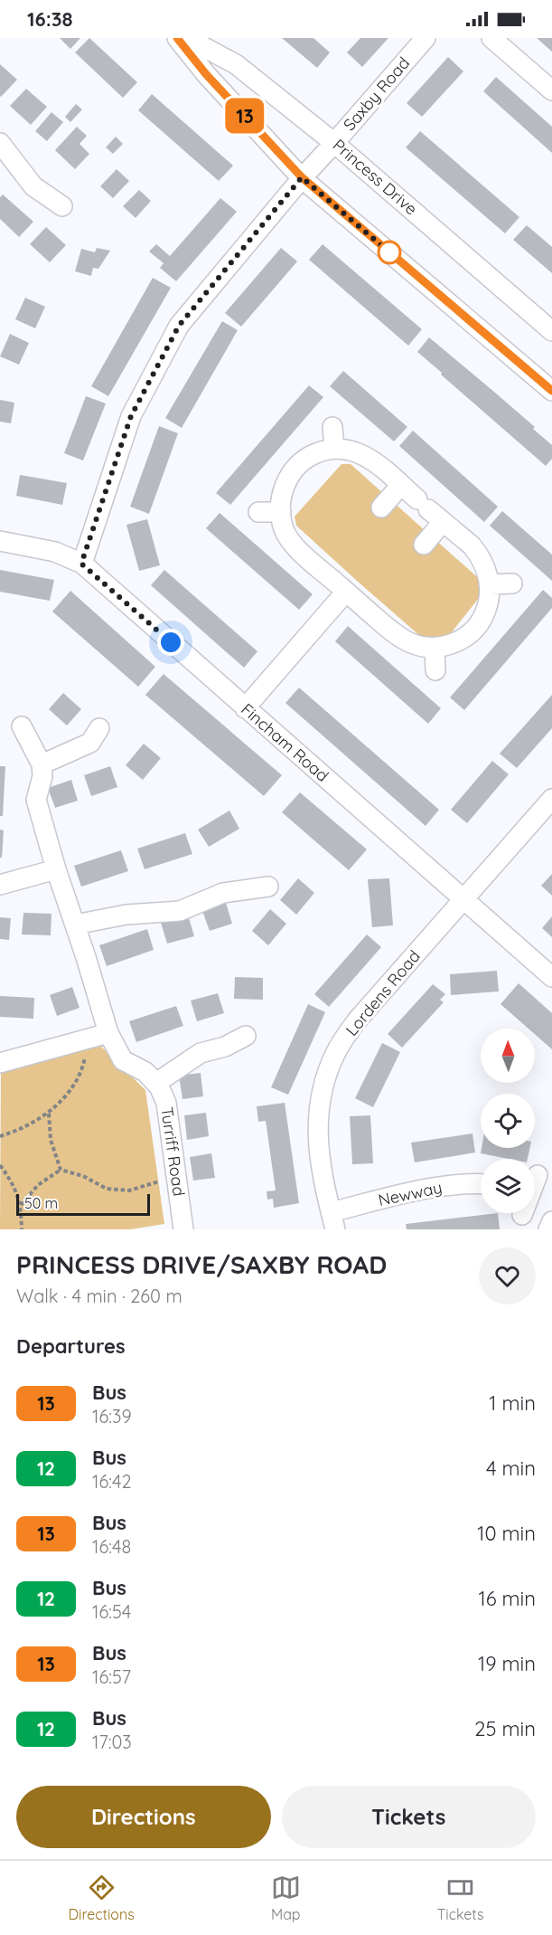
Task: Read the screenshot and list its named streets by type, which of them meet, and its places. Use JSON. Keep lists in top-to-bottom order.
{
  "streets": {
    "street": [
      "Saxby Road",
      "Princess Drive",
      "Fincham Road",
      "Lordens Road",
      "Turriff Road",
      "Newway"
    ]
  },
  "crossings": [
    ["Saxby Road", "Princess Drive"],
    ["Saxby Road", "Fincham Road"],
    ["Fincham Road", "Lordens Road"],
    ["Lordens Road", "Newway"]
  ],
  "lines": ["bus line 13"],
  "scale_bar": "50 m",
  "north": "top",
  "page": {
    "status": "16:38",
    "on_map": "13",
    "scale": "50 m",
    "heading": [
      ["PRINCESS DRIVE/SAXBY ROAD", "Walk · 4 min · 260 m"],
      "Departures"
    ],
    "list": [
      {
        "mark": "13",
        "name": "Bus",
        "note": "16:39",
        "value": "1 min"
      },
      {
        "mark": "12",
        "name": "Bus",
        "note": "16:42",
        "value": "4 min"
      },
      {
        "mark": "13",
        "name": "Bus",
        "note": "16:48",
        "value": "10 min"
      },
      {
        "mark": "12",
        "name": "Bus",
        "note": "16:54",
        "value": "16 min"
      },
      {
        "mark": "13",
        "name": "Bus",
        "note": "16:57",
        "value": "19 min"
      },
      {
        "mark": "12",
        "name": "Bus",
        "note": "17:03",
        "value": "25 min"
      }
    ],
    "buttons": ["Directions", "Tickets"],
    "tabs": ["Directions", "Map", "Tickets"]
  }
}
